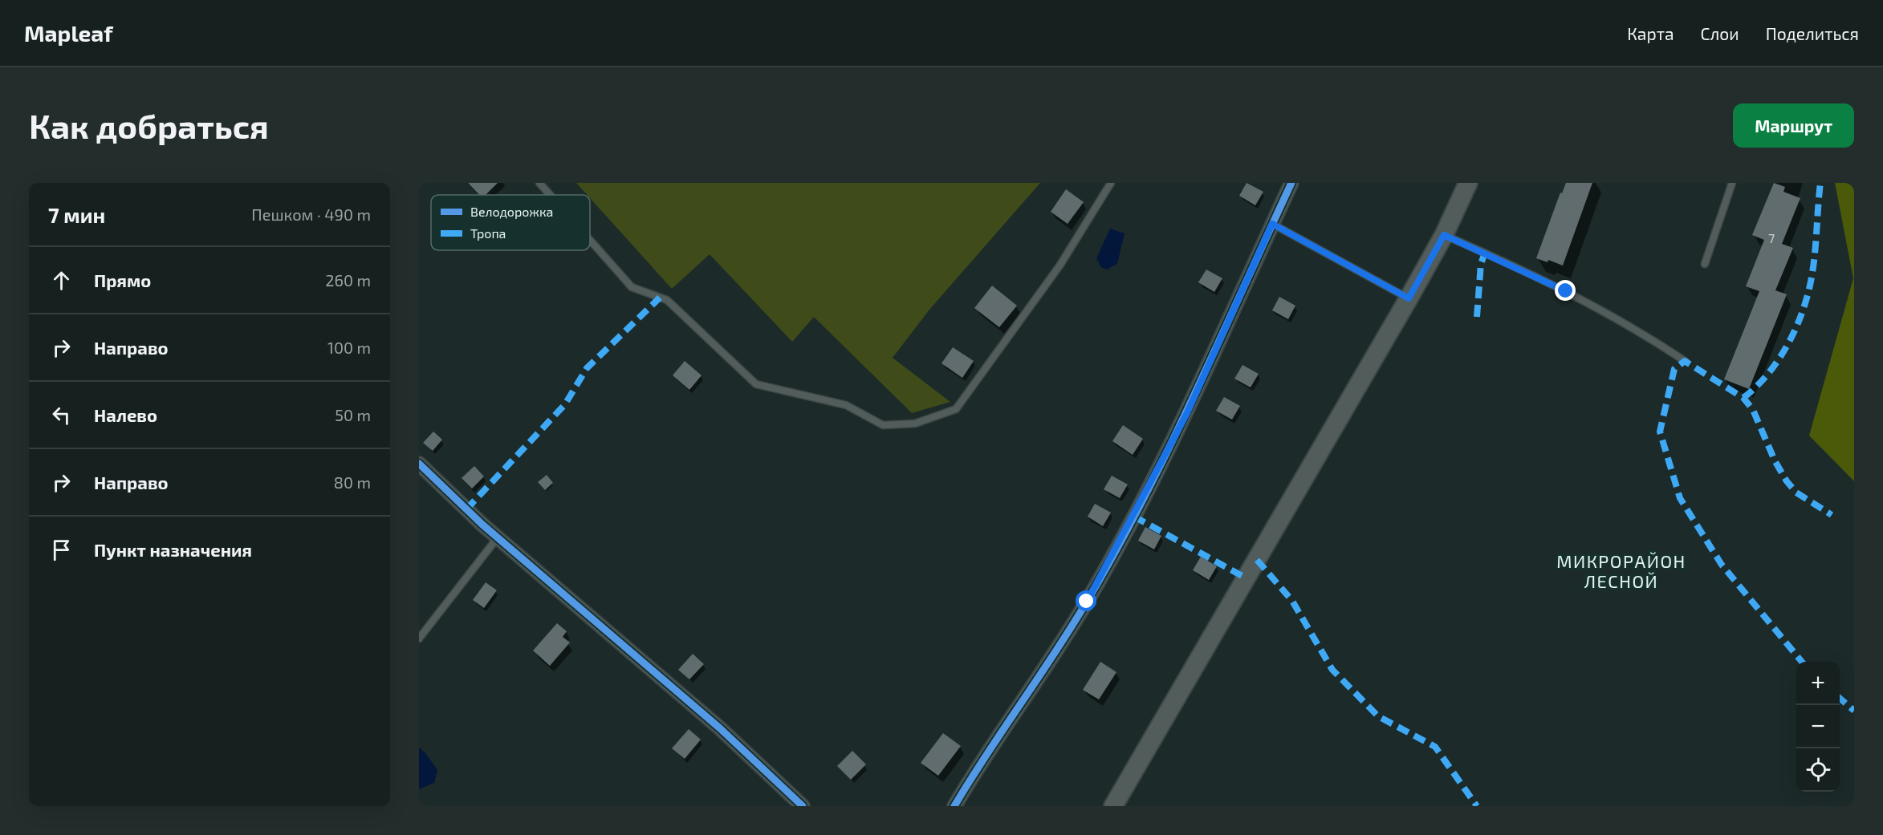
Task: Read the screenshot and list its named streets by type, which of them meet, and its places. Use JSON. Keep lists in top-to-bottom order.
{
  "districts": ["МИКРОРАЙОН ЛЕСНОЙ"],
  "house_numbers": ["7"],
  "legend": ["Велодорожка", "Тропа"],
  "page": {
    "header": "Mapleaf",
    "nav": ["Карта", "Слои", "Поделиться"],
    "buttons": "Маршрут",
    "title": "Как добраться",
    "heading": ["7 мин", "Пешком · 490 m"],
    "list": [
      ["Прямо", "260 m"],
      ["Направо", "100 m"],
      ["Налево", "50 m"],
      ["Направо", "80 m"],
      "Пункт назначения"
    ],
    "map_buttons": ["+", "−"]
  }
}
